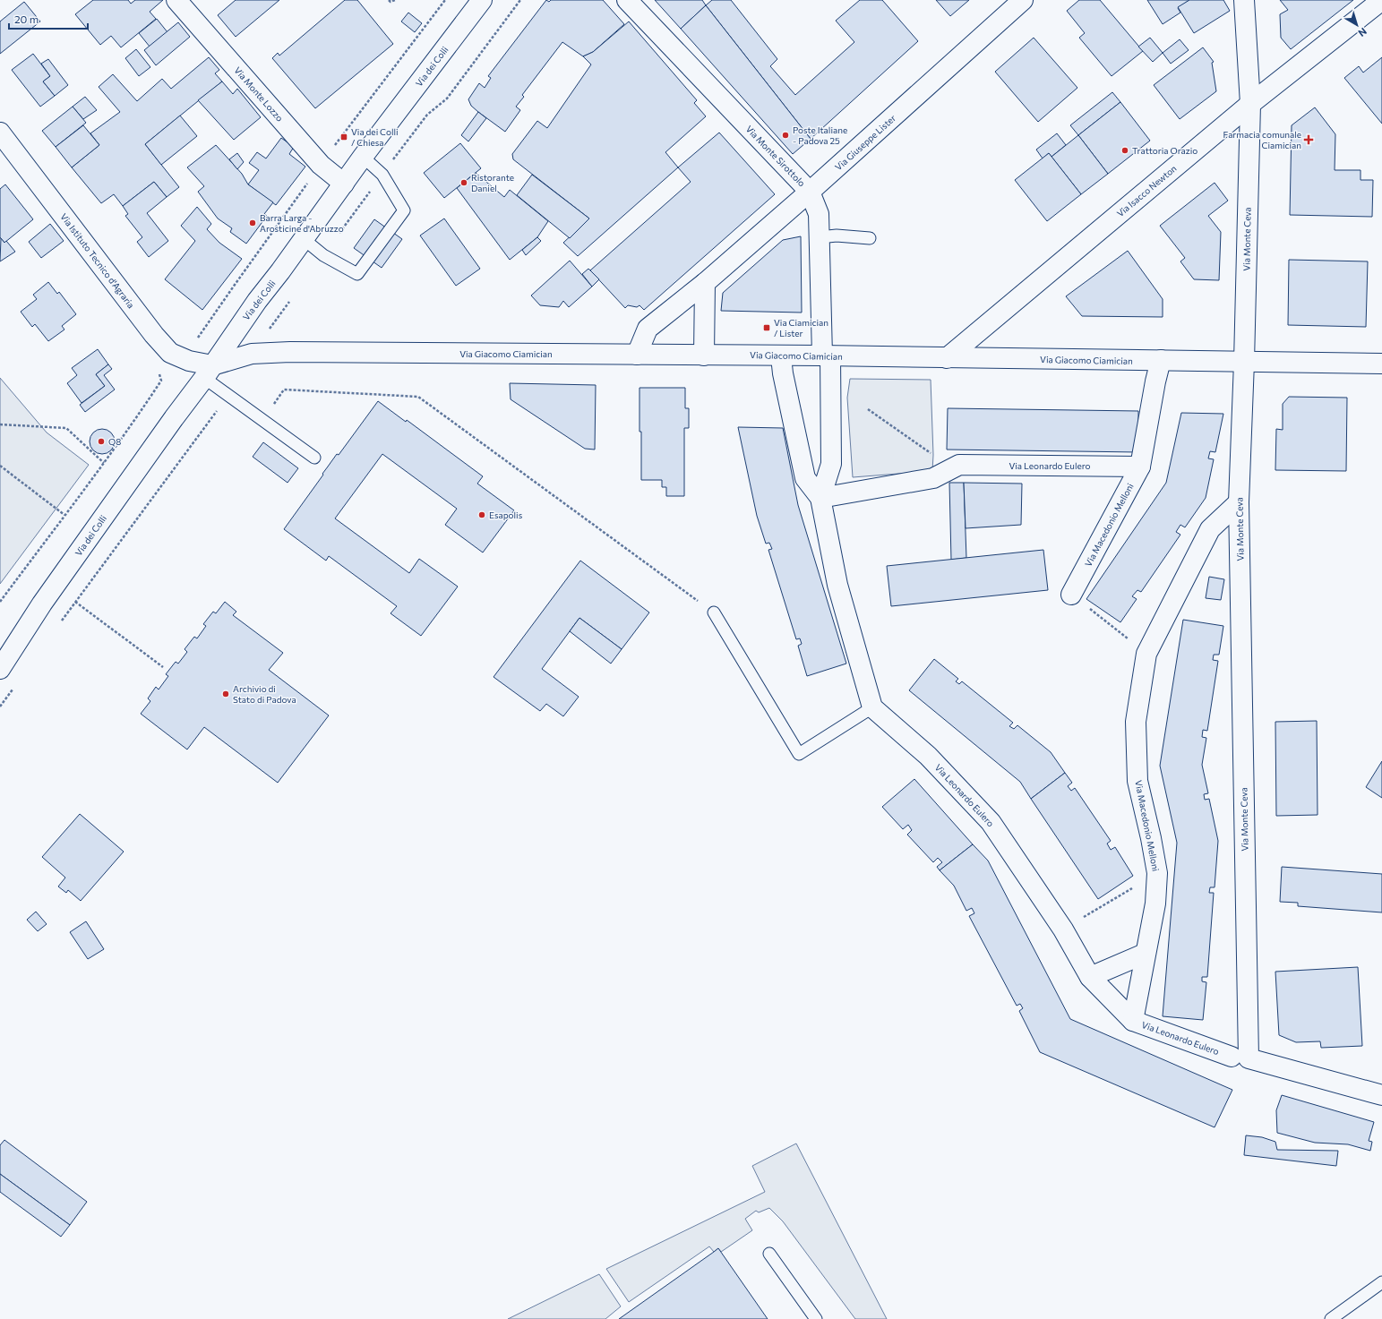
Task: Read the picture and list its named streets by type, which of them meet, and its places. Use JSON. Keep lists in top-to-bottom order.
{
  "streets": {
    "street": [
      "Via dei Colli",
      "Via Monte Lozzo",
      "Via Giuseppe Lister",
      "Via Monte Sirottolo",
      "Via Isacco Newton",
      "Via Monte Ceva",
      "Via Istituto Tecnico d'Agraria",
      "Via Giacomo Ciamician",
      "Via Leonardo Eulero",
      "Via Macedonio Melloni"
    ]
  },
  "crossings": [
    ["Via dei Colli", "Via Monte Lozzo"],
    ["Via dei Colli", "Via Istituto Tecnico d'Agraria"],
    ["Via dei Colli", "Via Giacomo Ciamician"],
    ["Via Giuseppe Lister", "Via Monte Sirottolo"],
    ["Via Giuseppe Lister", "Via Giacomo Ciamician"],
    ["Via Monte Sirottolo", "Via Giacomo Ciamician"],
    ["Via Isacco Newton", "Via Monte Ceva"],
    ["Via Isacco Newton", "Via Giacomo Ciamician"],
    ["Via Monte Ceva", "Via Giacomo Ciamician"],
    ["Via Monte Ceva", "Via Leonardo Eulero"],
    ["Via Monte Ceva", "Via Macedonio Melloni"],
    ["Via Istituto Tecnico d'Agraria", "Via Giacomo Ciamician"],
    ["Via Giacomo Ciamician", "Via Macedonio Melloni"],
    ["Via Leonardo Eulero", "Via Macedonio Melloni"]
  ],
  "places": {
    "other": [
      "Poste Italiane - Padova 25",
      "Trattoria Orazio",
      "Ristorante Daniel",
      "Barra Larga - Arosticine d'Abruzzo",
      "Q8",
      "Esapolis",
      "Archivio di Stato di Padova"
    ],
    "transit": ["Via dei Colli / Chiesa", "Via Ciamician / Lister"],
    "health": ["Farmacia comunale Ciamician"]
  },
  "scale_bar": "20 m",
  "north": "bottom right"
}
